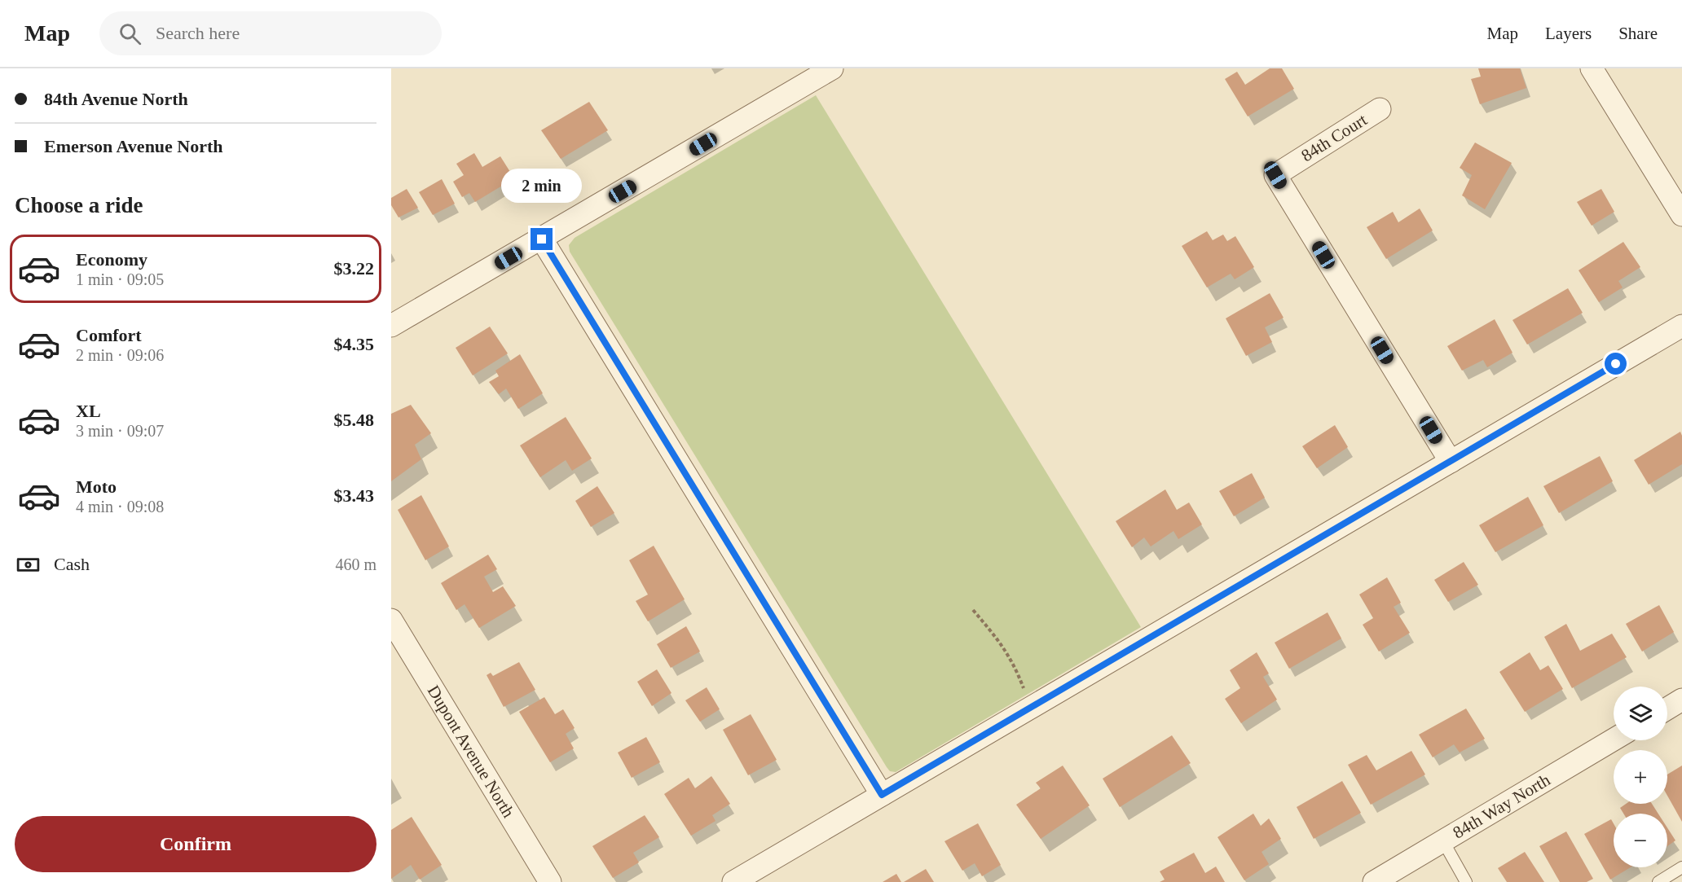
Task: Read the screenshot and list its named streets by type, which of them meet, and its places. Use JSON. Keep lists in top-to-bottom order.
{
  "streets": {
    "street": ["84th Court", "Dupont Avenue North", "84th Way North"]
  },
  "page": {
    "header": "Map",
    "search": "Search here",
    "nav": ["Map", "Layers", "Share"],
    "banner": ["84th Avenue North", "Emerson Avenue North"],
    "bubble": "2 min",
    "heading": "Choose a ride",
    "list": [
      {
        "name": "Economy",
        "note": "1 min · 09:05",
        "value": "$3.22"
      },
      {
        "name": "Comfort",
        "note": "2 min · 09:06",
        "value": "$4.35"
      },
      {
        "name": "XL",
        "note": "3 min · 09:07",
        "value": "$5.48"
      },
      {
        "name": "Moto",
        "note": "4 min · 09:08",
        "value": "$3.43"
      }
    ],
    "pay": ["Cash", "460 m"],
    "map_buttons": ["+", "−"],
    "buttons": "Confirm"
  }
}
